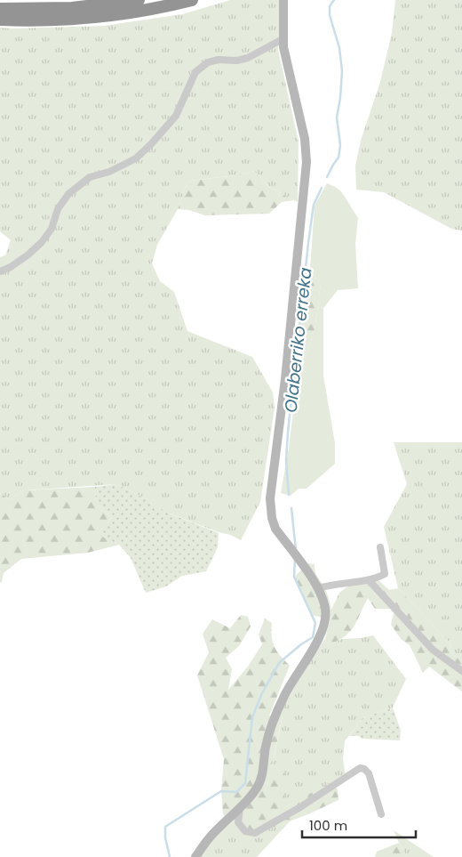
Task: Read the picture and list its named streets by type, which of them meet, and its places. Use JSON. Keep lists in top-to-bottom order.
{
  "water": ["Olaberriko erreka"],
  "scale_bar": "100 m"
}
